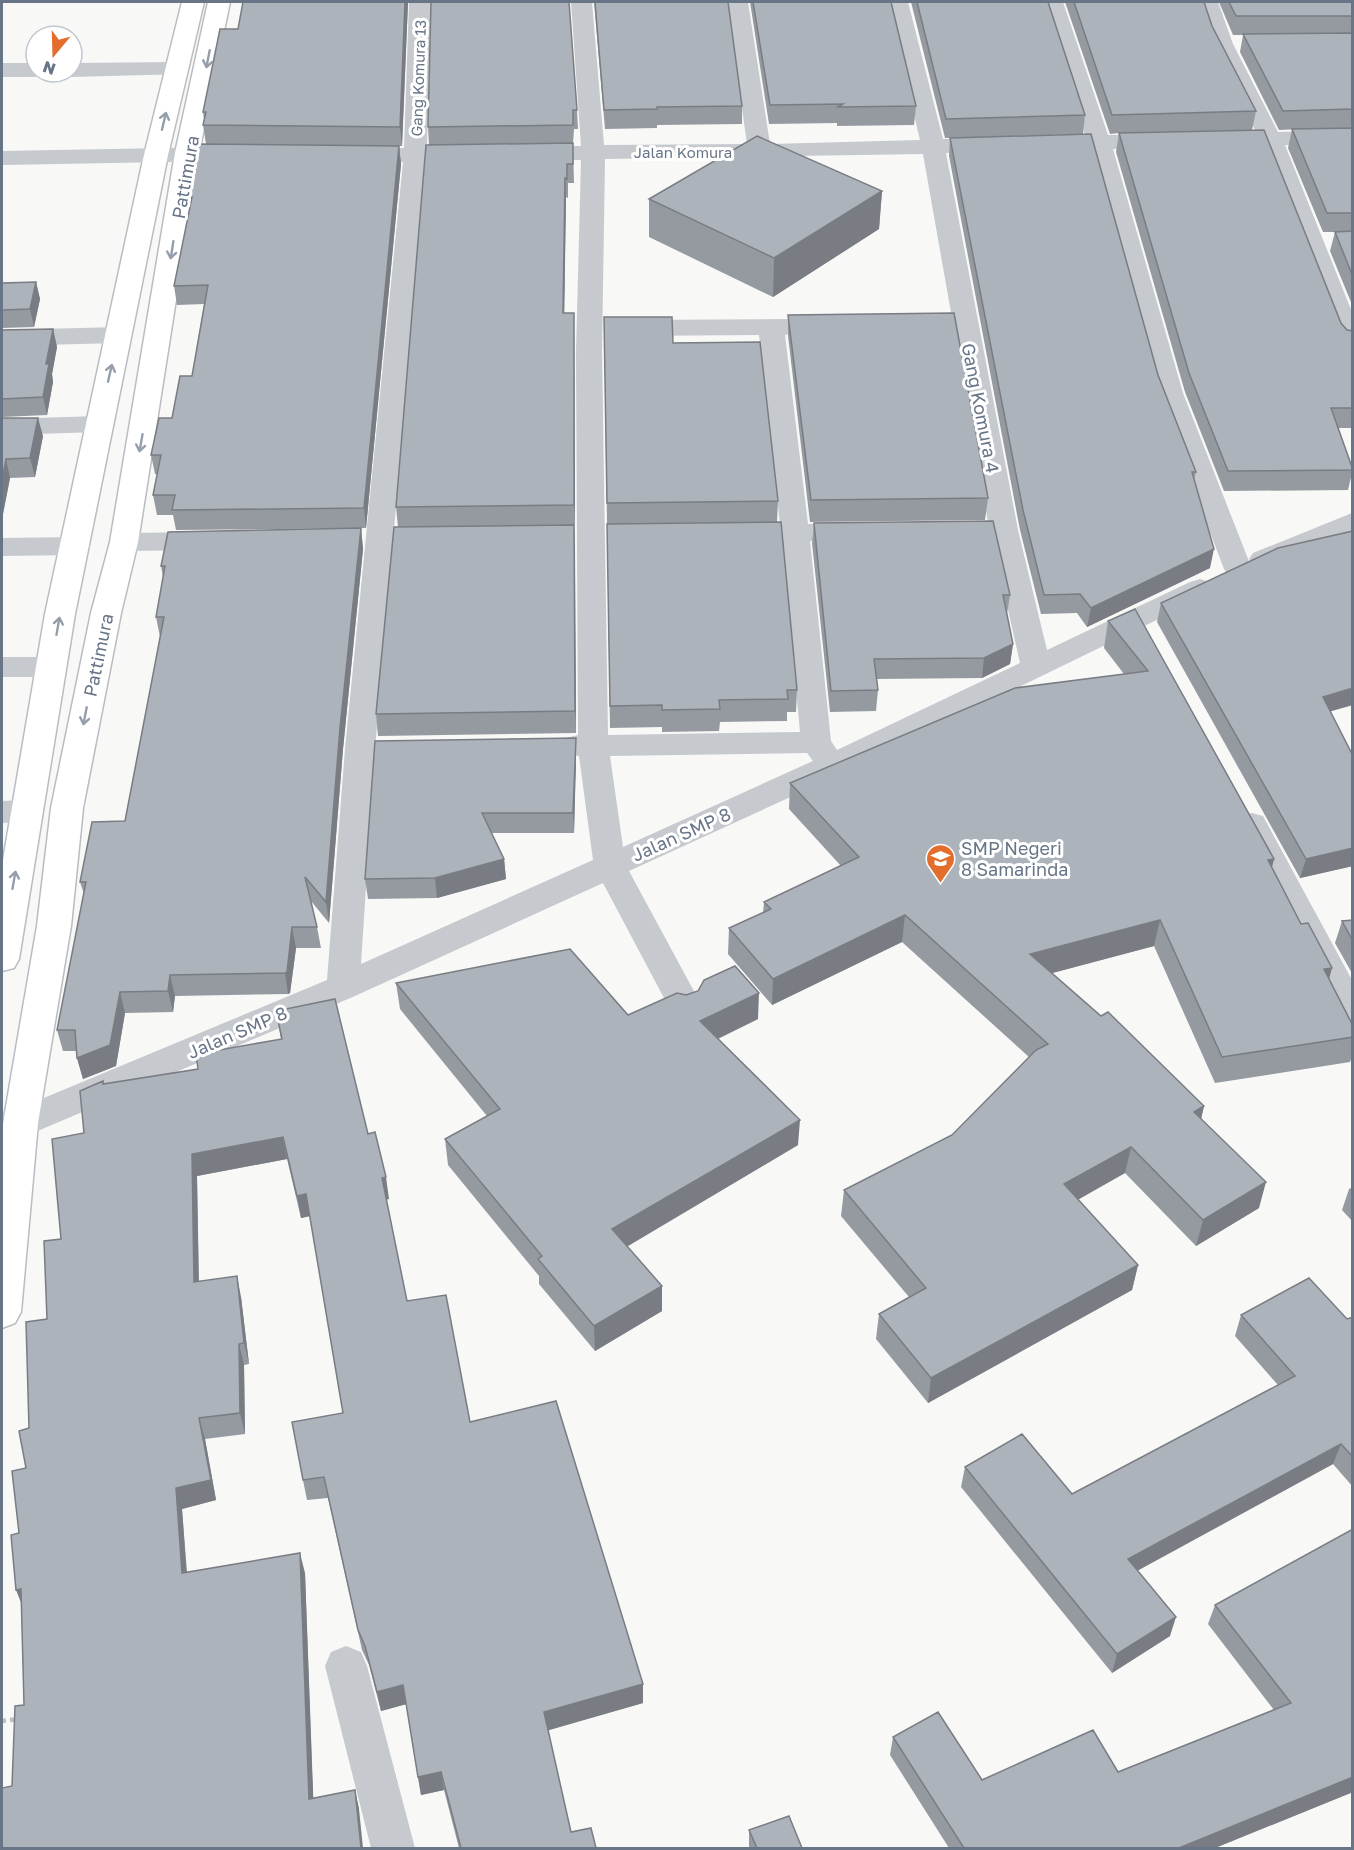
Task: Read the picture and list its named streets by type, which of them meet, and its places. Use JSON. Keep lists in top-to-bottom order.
{
  "streets": {
    "main road": ["Pattimura"],
    "street": [
      "Gang Komura 13",
      "Jalan Komura",
      "Gang Komura 4",
      "Jalan SMP 8"
    ]
  },
  "crossings": [
    ["Gang Komura 13", "Jalan SMP 8"],
    ["Jalan Komura", "Gang Komura 4"],
    ["Pattimura", "Jalan SMP 8"],
    ["Gang Komura 4", "Jalan SMP 8"]
  ],
  "places": {
    "school or university": ["SMP Negeri 8 Samarinda"]
  },
  "north": "bottom"
}
